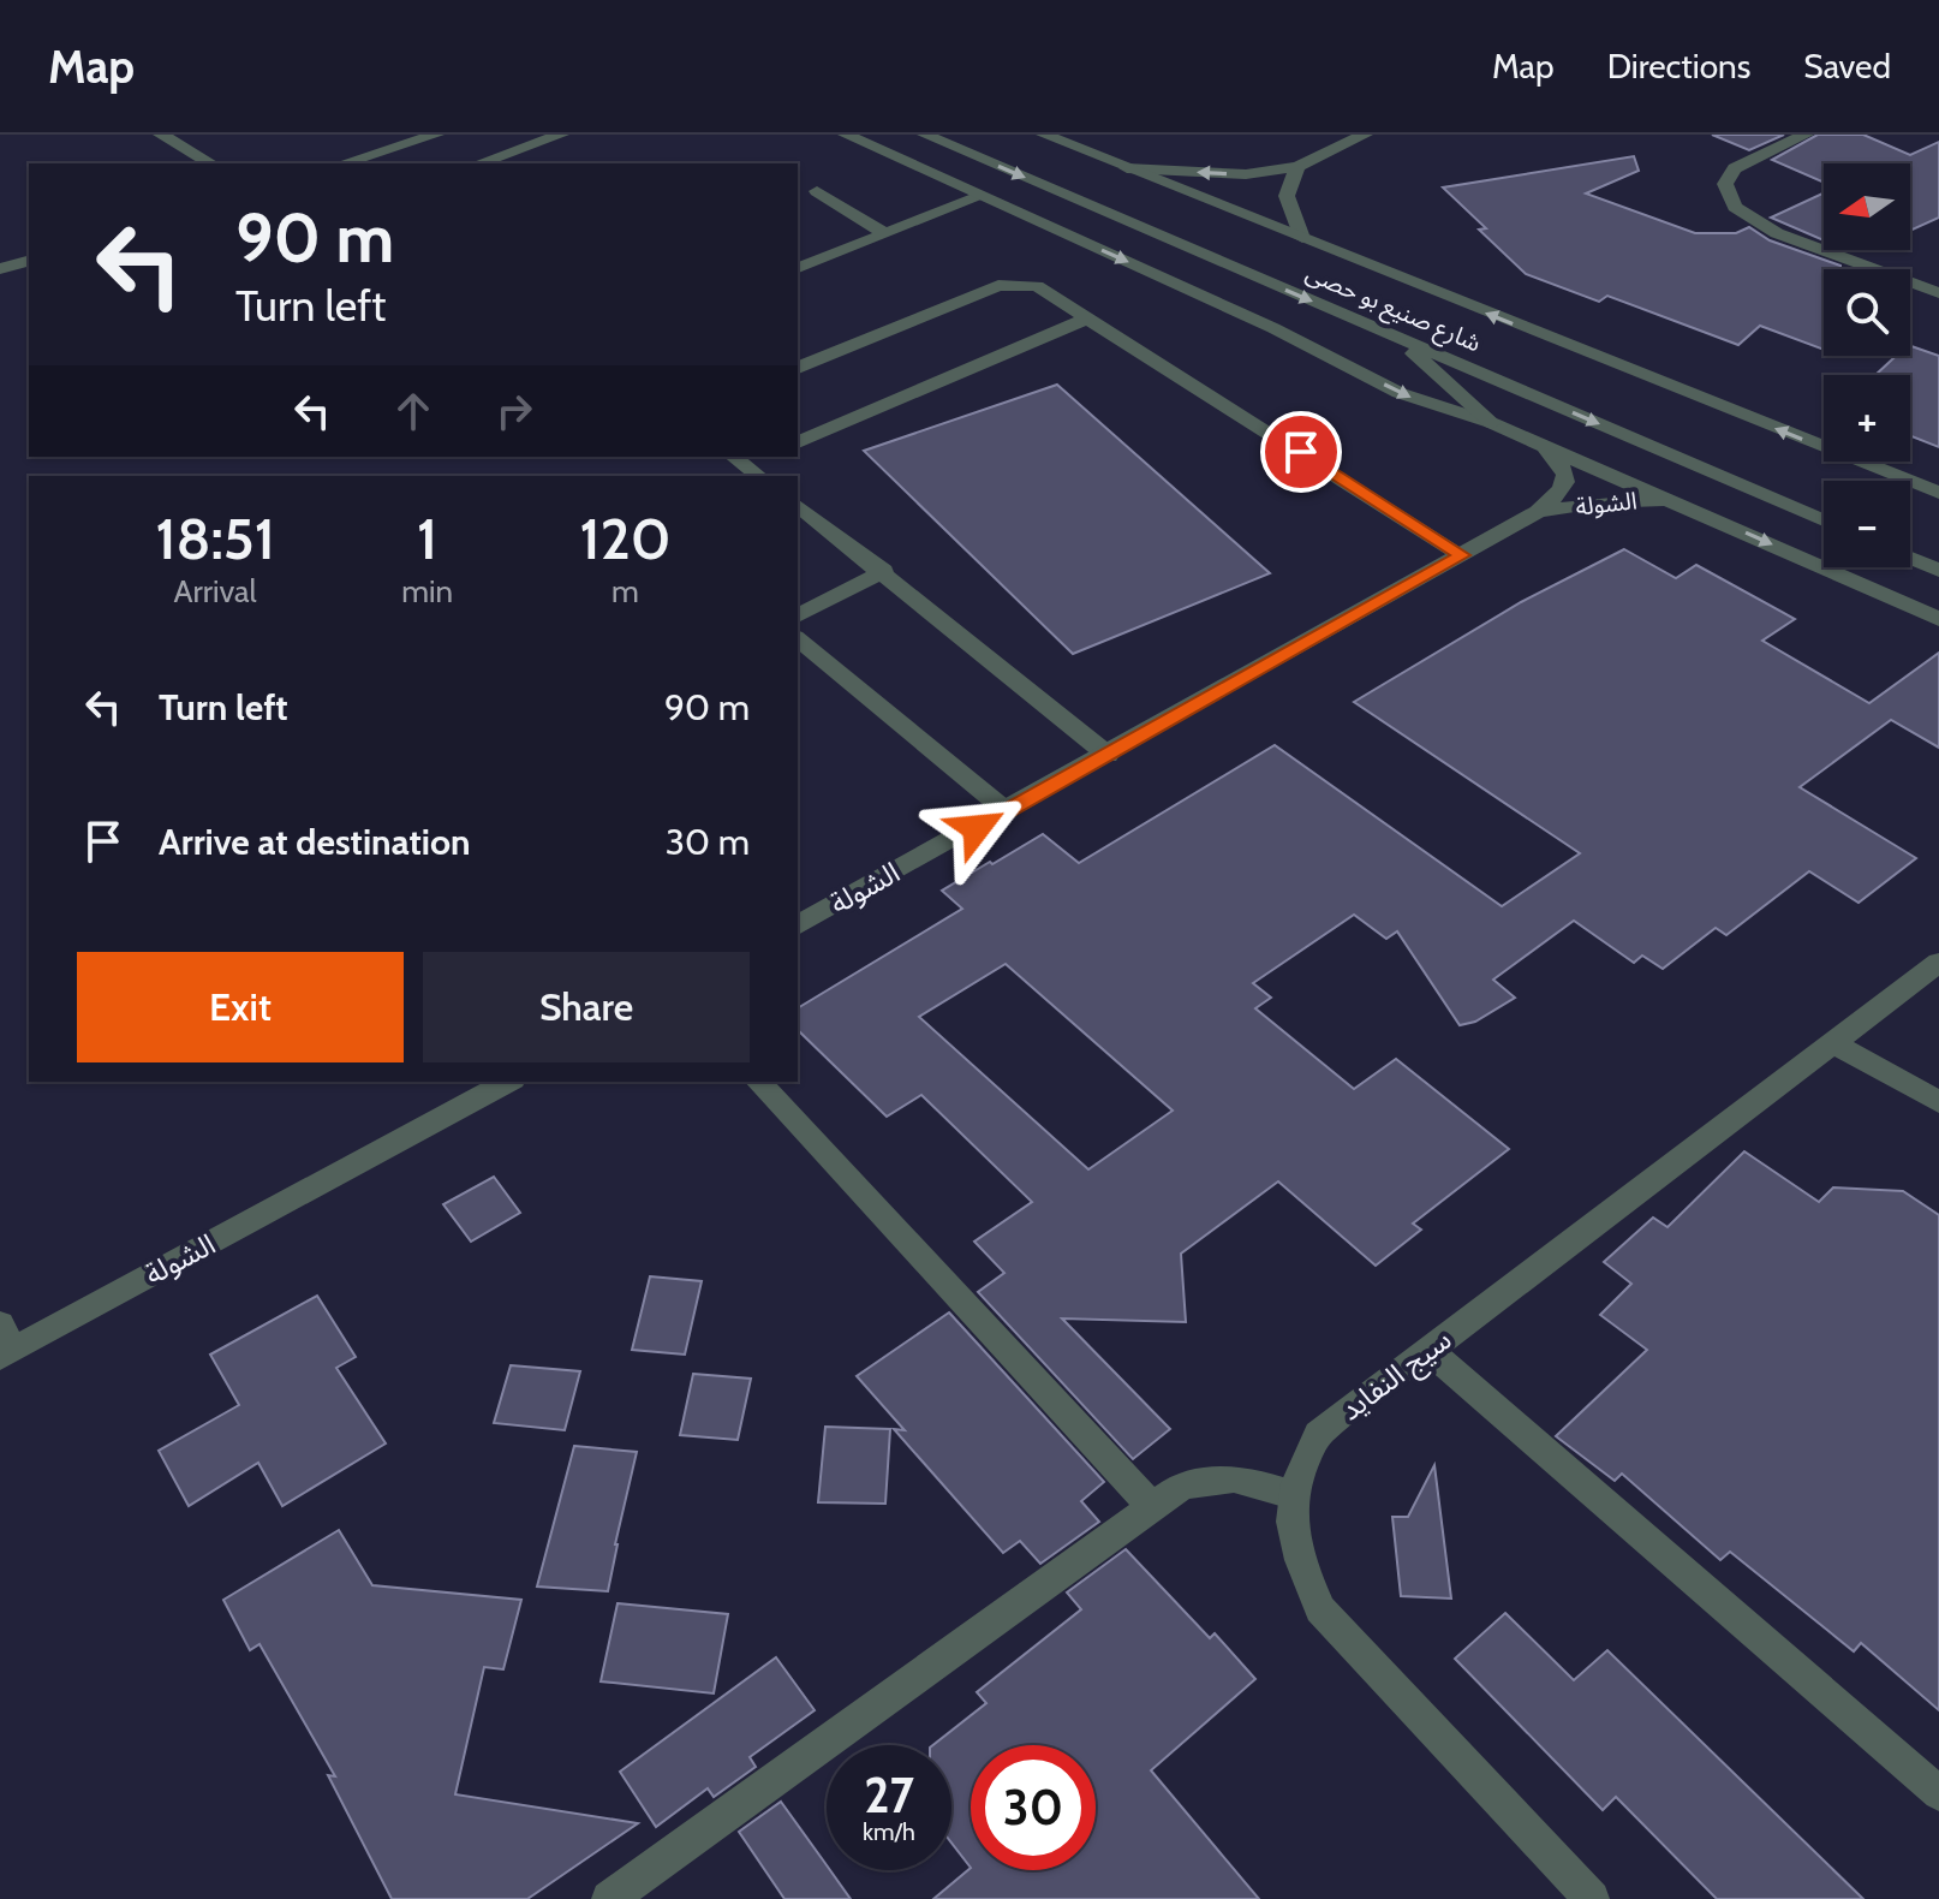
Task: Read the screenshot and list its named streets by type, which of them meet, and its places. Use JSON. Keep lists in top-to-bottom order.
{
  "streets": {
    "street": ["شارع صنيع بو حصى", "الشولة", "سيج النفايد"]
  },
  "north": "left",
  "page": {
    "header": "Map",
    "nav": ["Map", "Directions", "Saved"],
    "map_buttons": ["+", "−"],
    "turn": ["90 m", "Turn left"],
    "eta": [
      "18:51",
      "Arrival",
      "1",
      "min",
      "120",
      "m"
    ],
    "list": [
      {
        "name": "Turn left",
        "value": "90 m"
      },
      {
        "name": "Arrive at destination",
        "value": "30 m"
      }
    ],
    "buttons": ["Exit", "Share"],
    "speed": "27 km/h",
    "limit": "30"
  }
}
